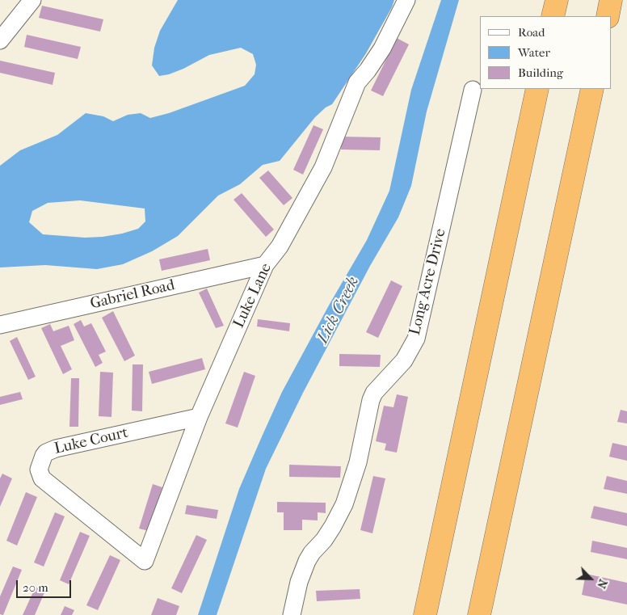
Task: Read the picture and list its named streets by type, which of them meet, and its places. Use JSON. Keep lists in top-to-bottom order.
{
  "streets": {
    "street": [
      "Long Acre Drive",
      "Gabriel Road",
      "Luke Lane",
      "Luke Court"
    ]
  },
  "crossings": [
    ["Gabriel Road", "Luke Lane"],
    ["Luke Lane", "Luke Court"]
  ],
  "water": ["Lick Creek"],
  "legend": ["Road", "Water", "Building"],
  "scale_bar": "20 m",
  "north": "bottom right"
}
